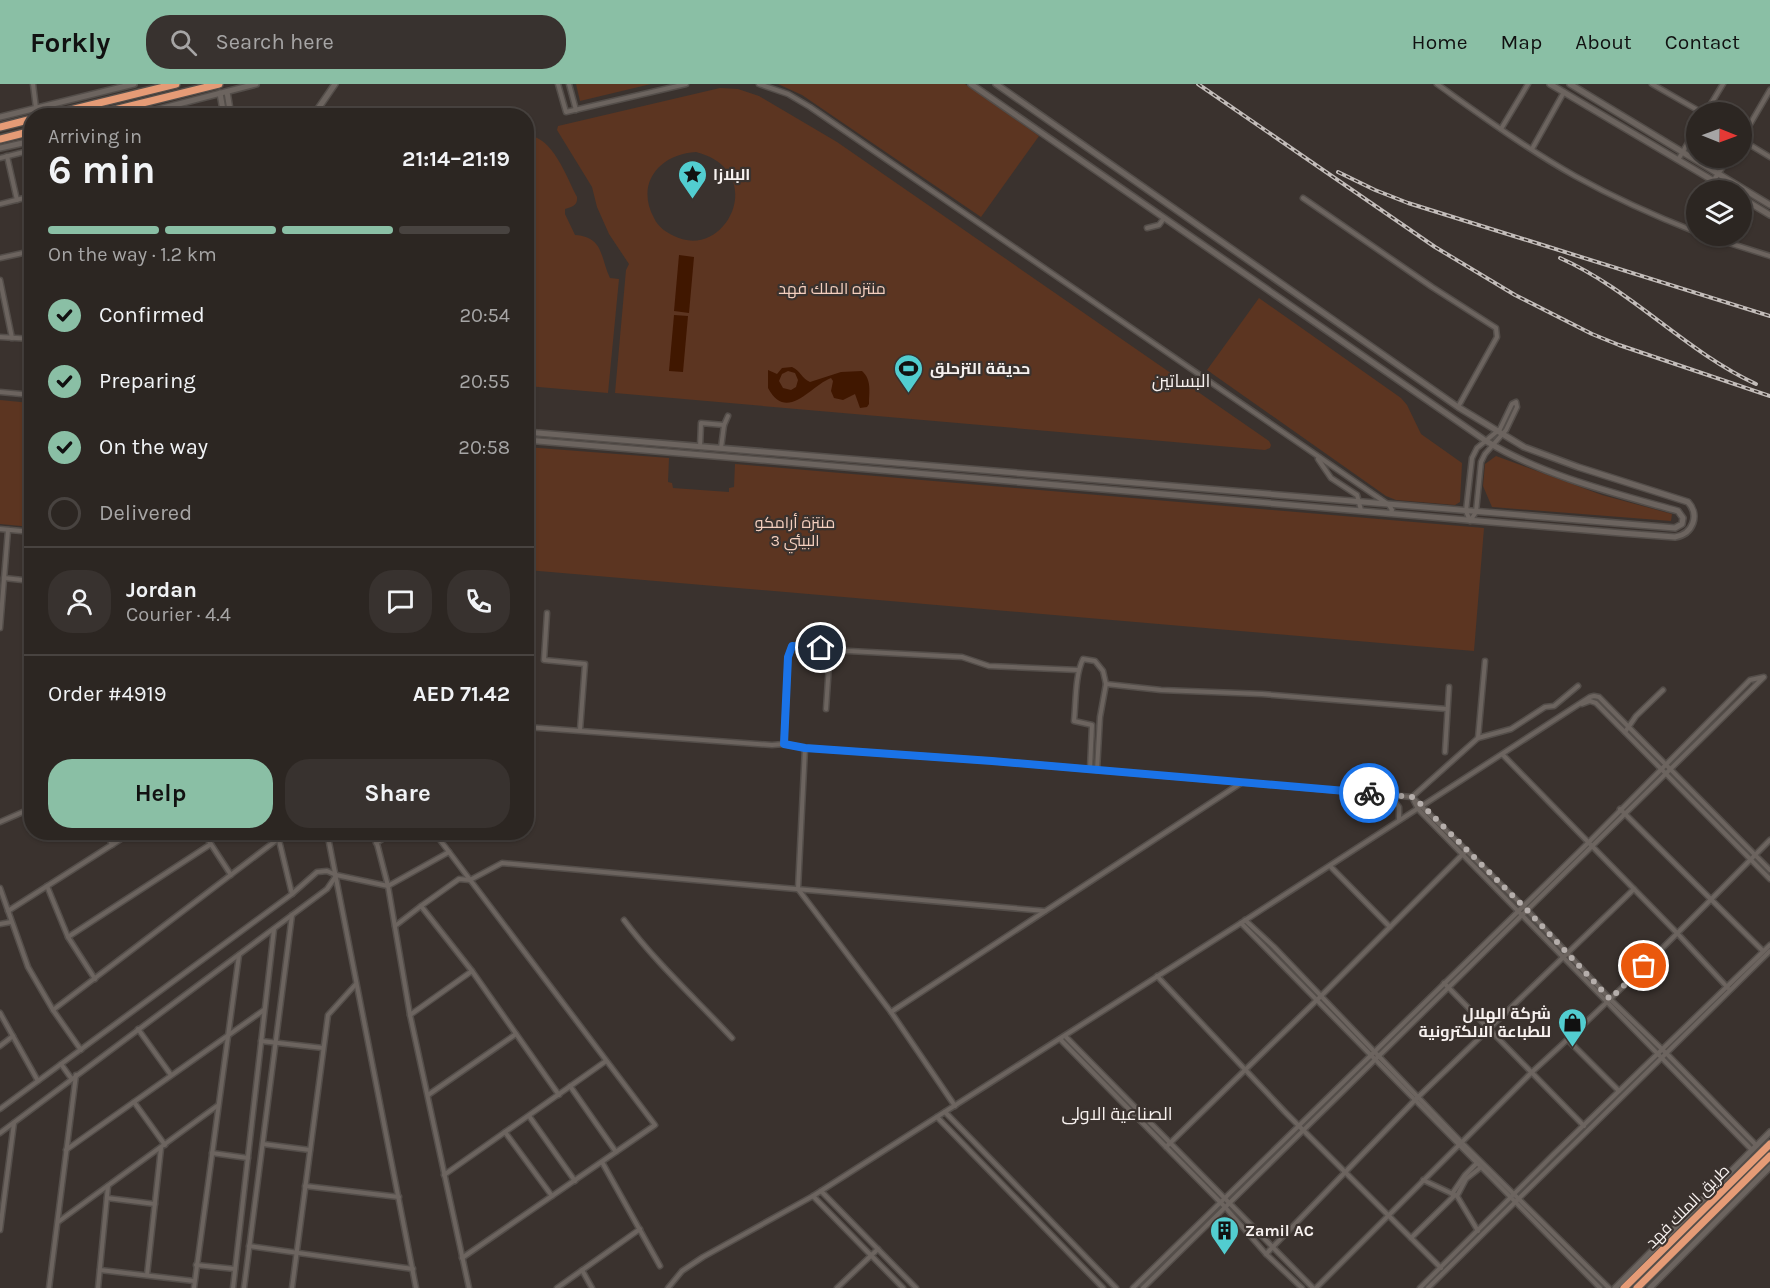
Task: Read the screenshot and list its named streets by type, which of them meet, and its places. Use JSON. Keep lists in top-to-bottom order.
{
  "streets": {
    "highway": ["طريق الملك فهد"]
  },
  "districts": ["البساتين", "الصناعية الاولى"],
  "parks": ["منتزه الملك فهد", "منتزة أرامكو البيئي 3"],
  "places": {
    "place": ["البلازا"],
    "sports": ["حديقة التزحلق"],
    "shop": ["شركة الهلال للطباعة الالكترونية"],
    "building": ["Zamil AC"]
  },
  "north": "right",
  "page": {
    "header": "Forkly",
    "search": "Search here",
    "nav": [
      "Home",
      "Map",
      "About",
      "Contact"
    ],
    "heading": ["6 min", "Arriving in", "21:14–21:19"],
    "panel": [
      "Jordan",
      "Courier · 4.4",
      "Order #4919",
      "AED 71.42"
    ],
    "bar": "On the way · 1.2 km",
    "list": [
      ["Confirmed", "20:54"],
      ["Preparing", "20:55"],
      ["On the way", "20:58"],
      "Delivered"
    ],
    "buttons": ["Help", "Share"]
  }
}
